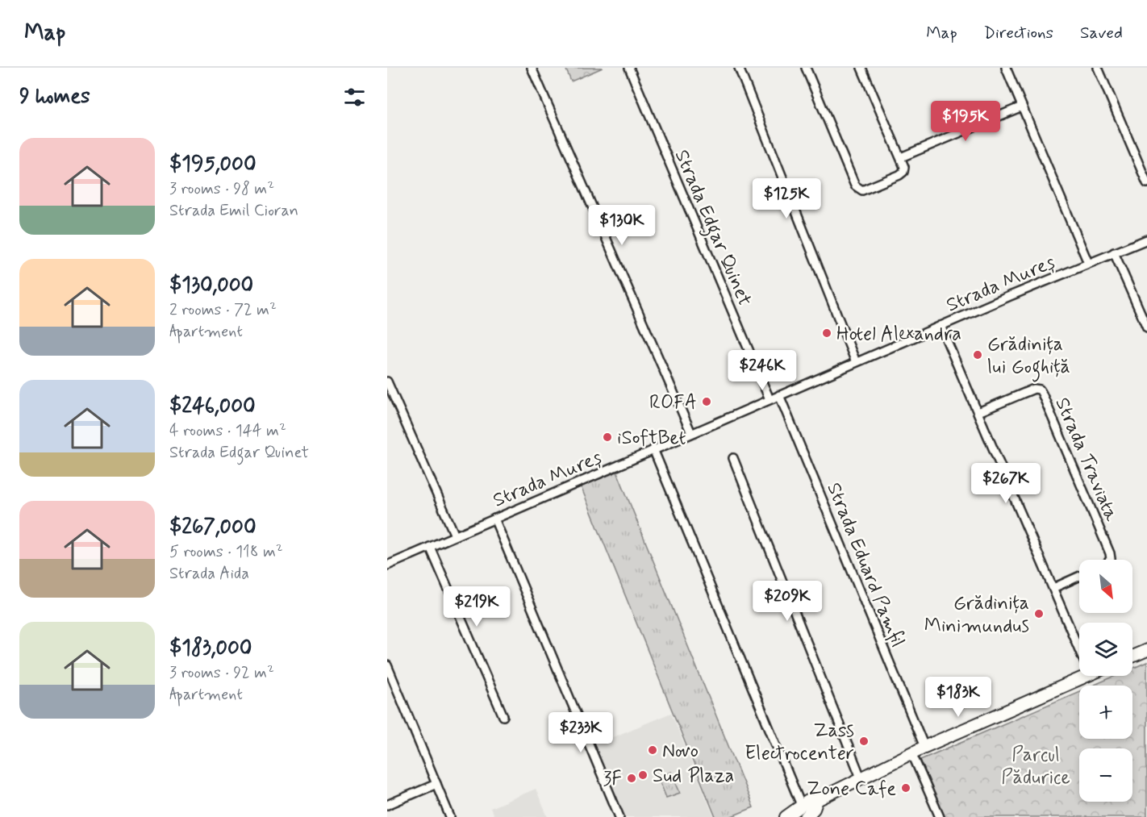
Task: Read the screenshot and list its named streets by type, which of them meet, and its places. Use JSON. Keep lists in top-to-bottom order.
{
  "streets": {
    "street": [
      "Strada Edgar Quinet",
      "Strada Mureș",
      "Strada Traviata",
      "Strada Eduard Pamfil"
    ]
  },
  "crossings": [
    ["Strada Edgar Quinet", "Strada Mureș"],
    ["Strada Mureș", "Strada Eduard Pamfil"]
  ],
  "parks": ["Parcul Pădurice"],
  "places": [
    "Hotel Alexandra",
    "Grădinița lui Goghiță",
    "ROFA",
    "iSoftBet",
    "Grădinița Minimundus",
    "Zass Electrocenter",
    "Novo",
    "Sud Plaza",
    "3F",
    "Zone Cafe"
  ],
  "north": "bottom right",
  "page": {
    "header": "Map",
    "nav": ["Map", "Directions", "Saved"],
    "heading": "9 homes",
    "price": [
      "$195K",
      "$125K",
      "$130K",
      "$246K",
      "$267K",
      "$209K",
      "$219K",
      "$183K",
      "$233K"
    ],
    "list": [
      {
        "name": "$195,000",
        "note": "3 rooms · 98 m² · Strada Emil Cioran"
      },
      {
        "name": "$130,000",
        "note": "2 rooms · 72 m² · Apartment"
      },
      {
        "name": "$246,000",
        "note": "4 rooms · 144 m² · Strada Edgar Quinet"
      },
      {
        "name": "$267,000",
        "note": "5 rooms · 118 m² · Strada Aida"
      },
      {
        "name": "$183,000",
        "note": "3 rooms · 92 m² · Apartment"
      }
    ],
    "map_buttons": ["+", "−"]
  }
}
